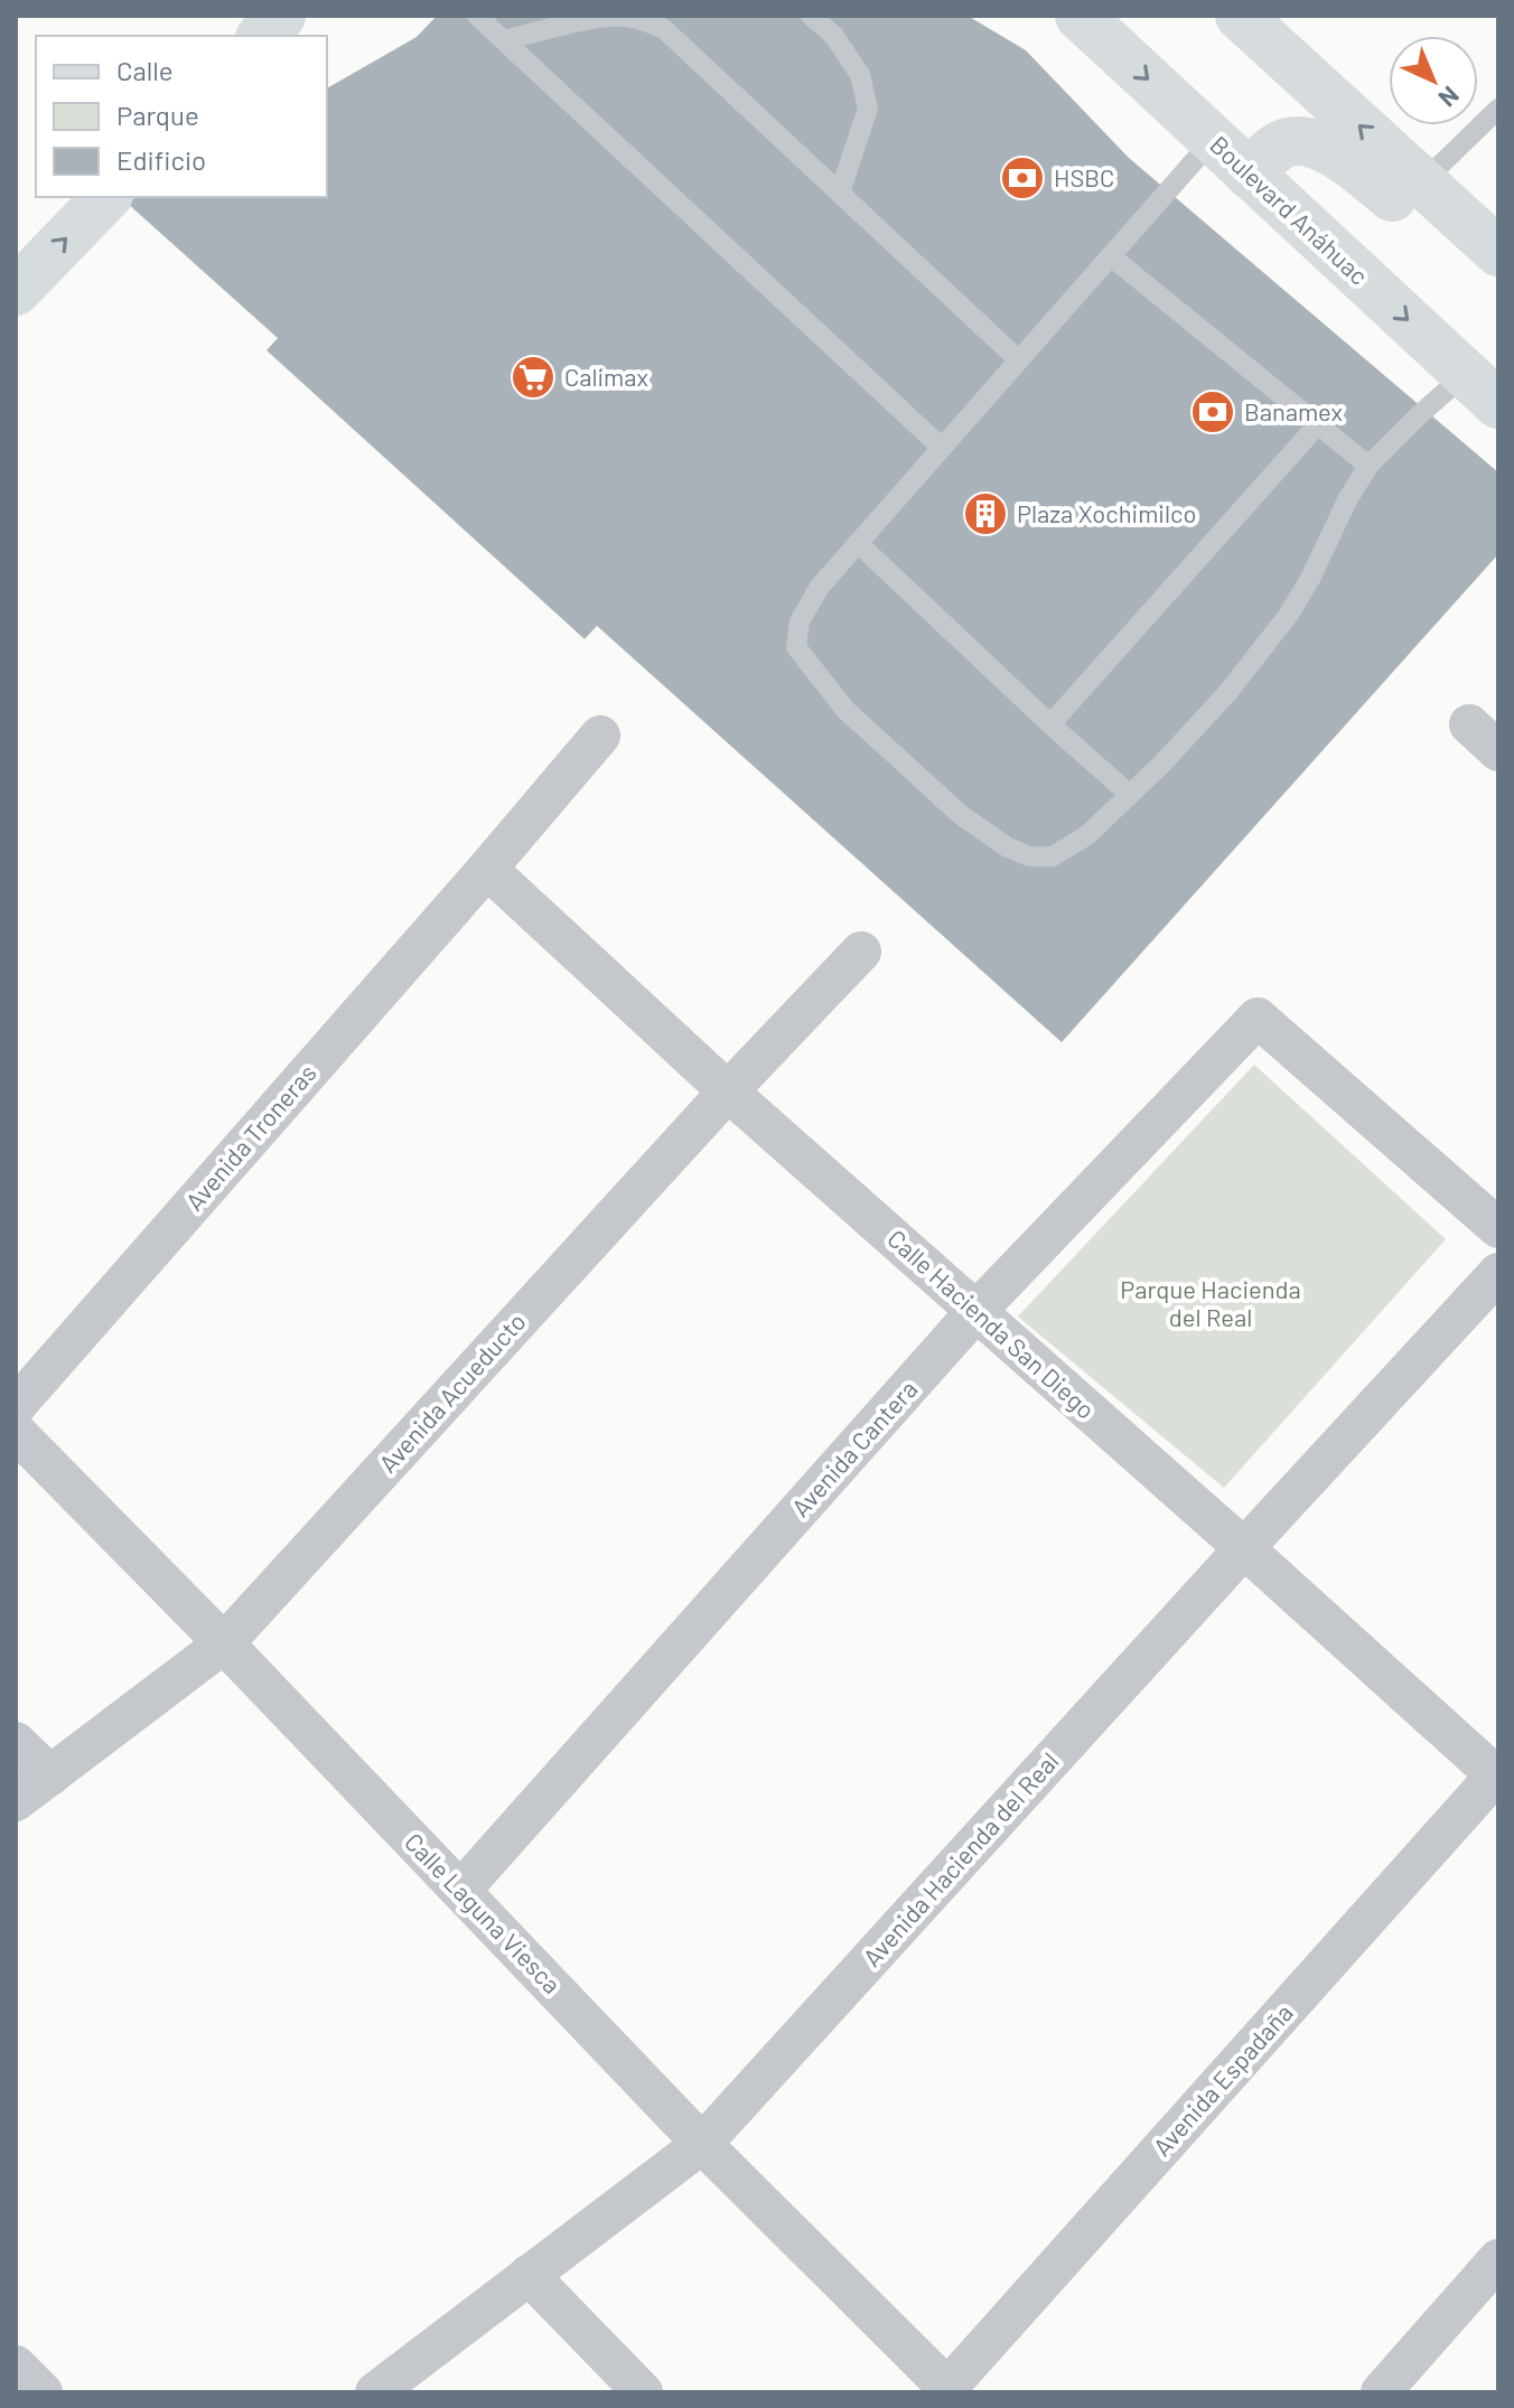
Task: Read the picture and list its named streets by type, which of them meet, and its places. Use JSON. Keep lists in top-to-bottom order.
{
  "streets": {
    "main road": ["Boulevard Anáhuac"],
    "street": [
      "Avenida Troneras",
      "Calle Hacienda San Diego",
      "Avenida Acueducto",
      "Avenida Cantera",
      "Avenida Hacienda del Real",
      "Calle Laguna Viesca",
      "Avenida Espadaña"
    ]
  },
  "crossings": [
    ["Avenida Troneras", "Calle Hacienda San Diego"],
    ["Calle Hacienda San Diego", "Avenida Acueducto"],
    ["Calle Hacienda San Diego", "Avenida Cantera"],
    ["Calle Hacienda San Diego", "Avenida Hacienda del Real"],
    ["Calle Hacienda San Diego", "Avenida Espadaña"],
    ["Avenida Acueducto", "Calle Laguna Viesca"],
    ["Avenida Cantera", "Calle Laguna Viesca"],
    ["Avenida Hacienda del Real", "Calle Laguna Viesca"],
    ["Calle Laguna Viesca", "Avenida Espadaña"]
  ],
  "parks": ["Parque Hacienda del Real"],
  "places": {
    "bank": ["HSBC", "Banamex"],
    "supermarket": ["Calimax"],
    "building": ["Plaza Xochimilco"]
  },
  "legend": ["Calle", "Parque", "Edificio"],
  "north": "bottom right"
}
